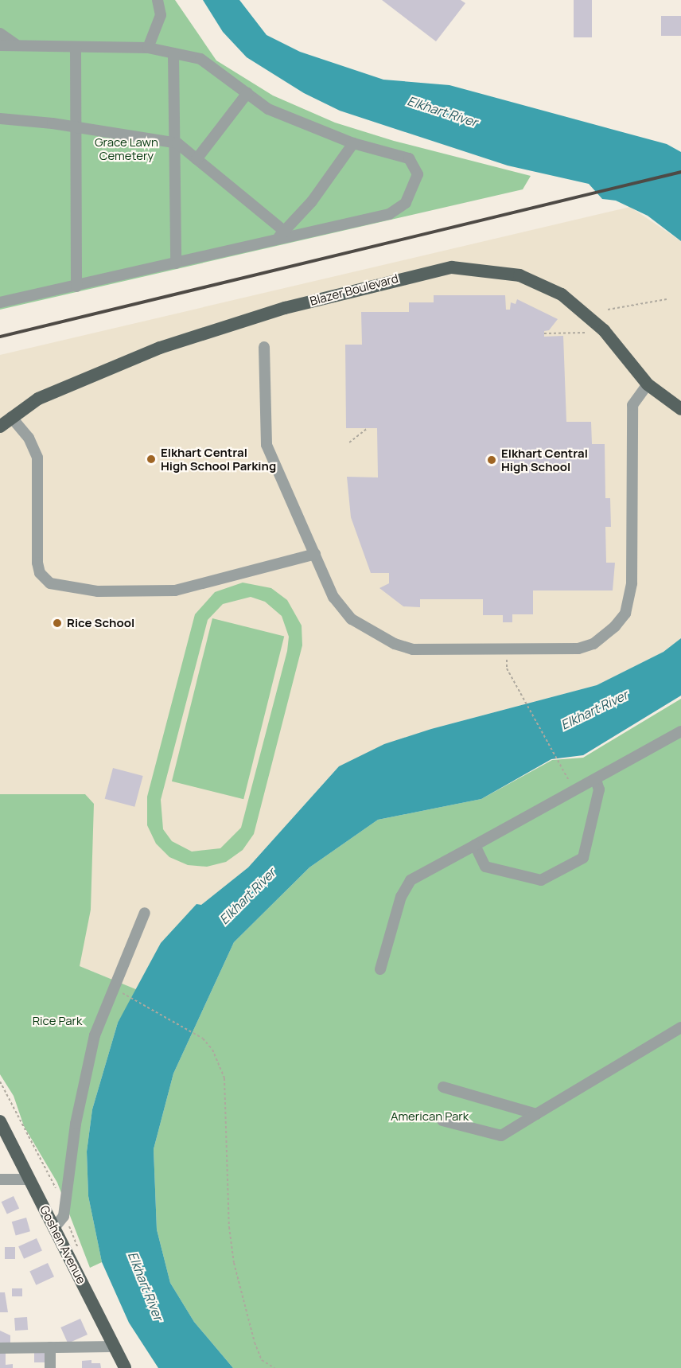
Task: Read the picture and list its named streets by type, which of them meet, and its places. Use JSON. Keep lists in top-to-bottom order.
{
  "streets": {
    "main road": ["Blazer Boulevard", "Goshen Avenue"]
  },
  "water": ["Elkhart River"],
  "parks": ["Grace Lawn Cemetery", "Rice Park", "American Park"],
  "places": ["Elkhart Central High School Parking", "Elkhart Central High School", "Rice School"]
}
